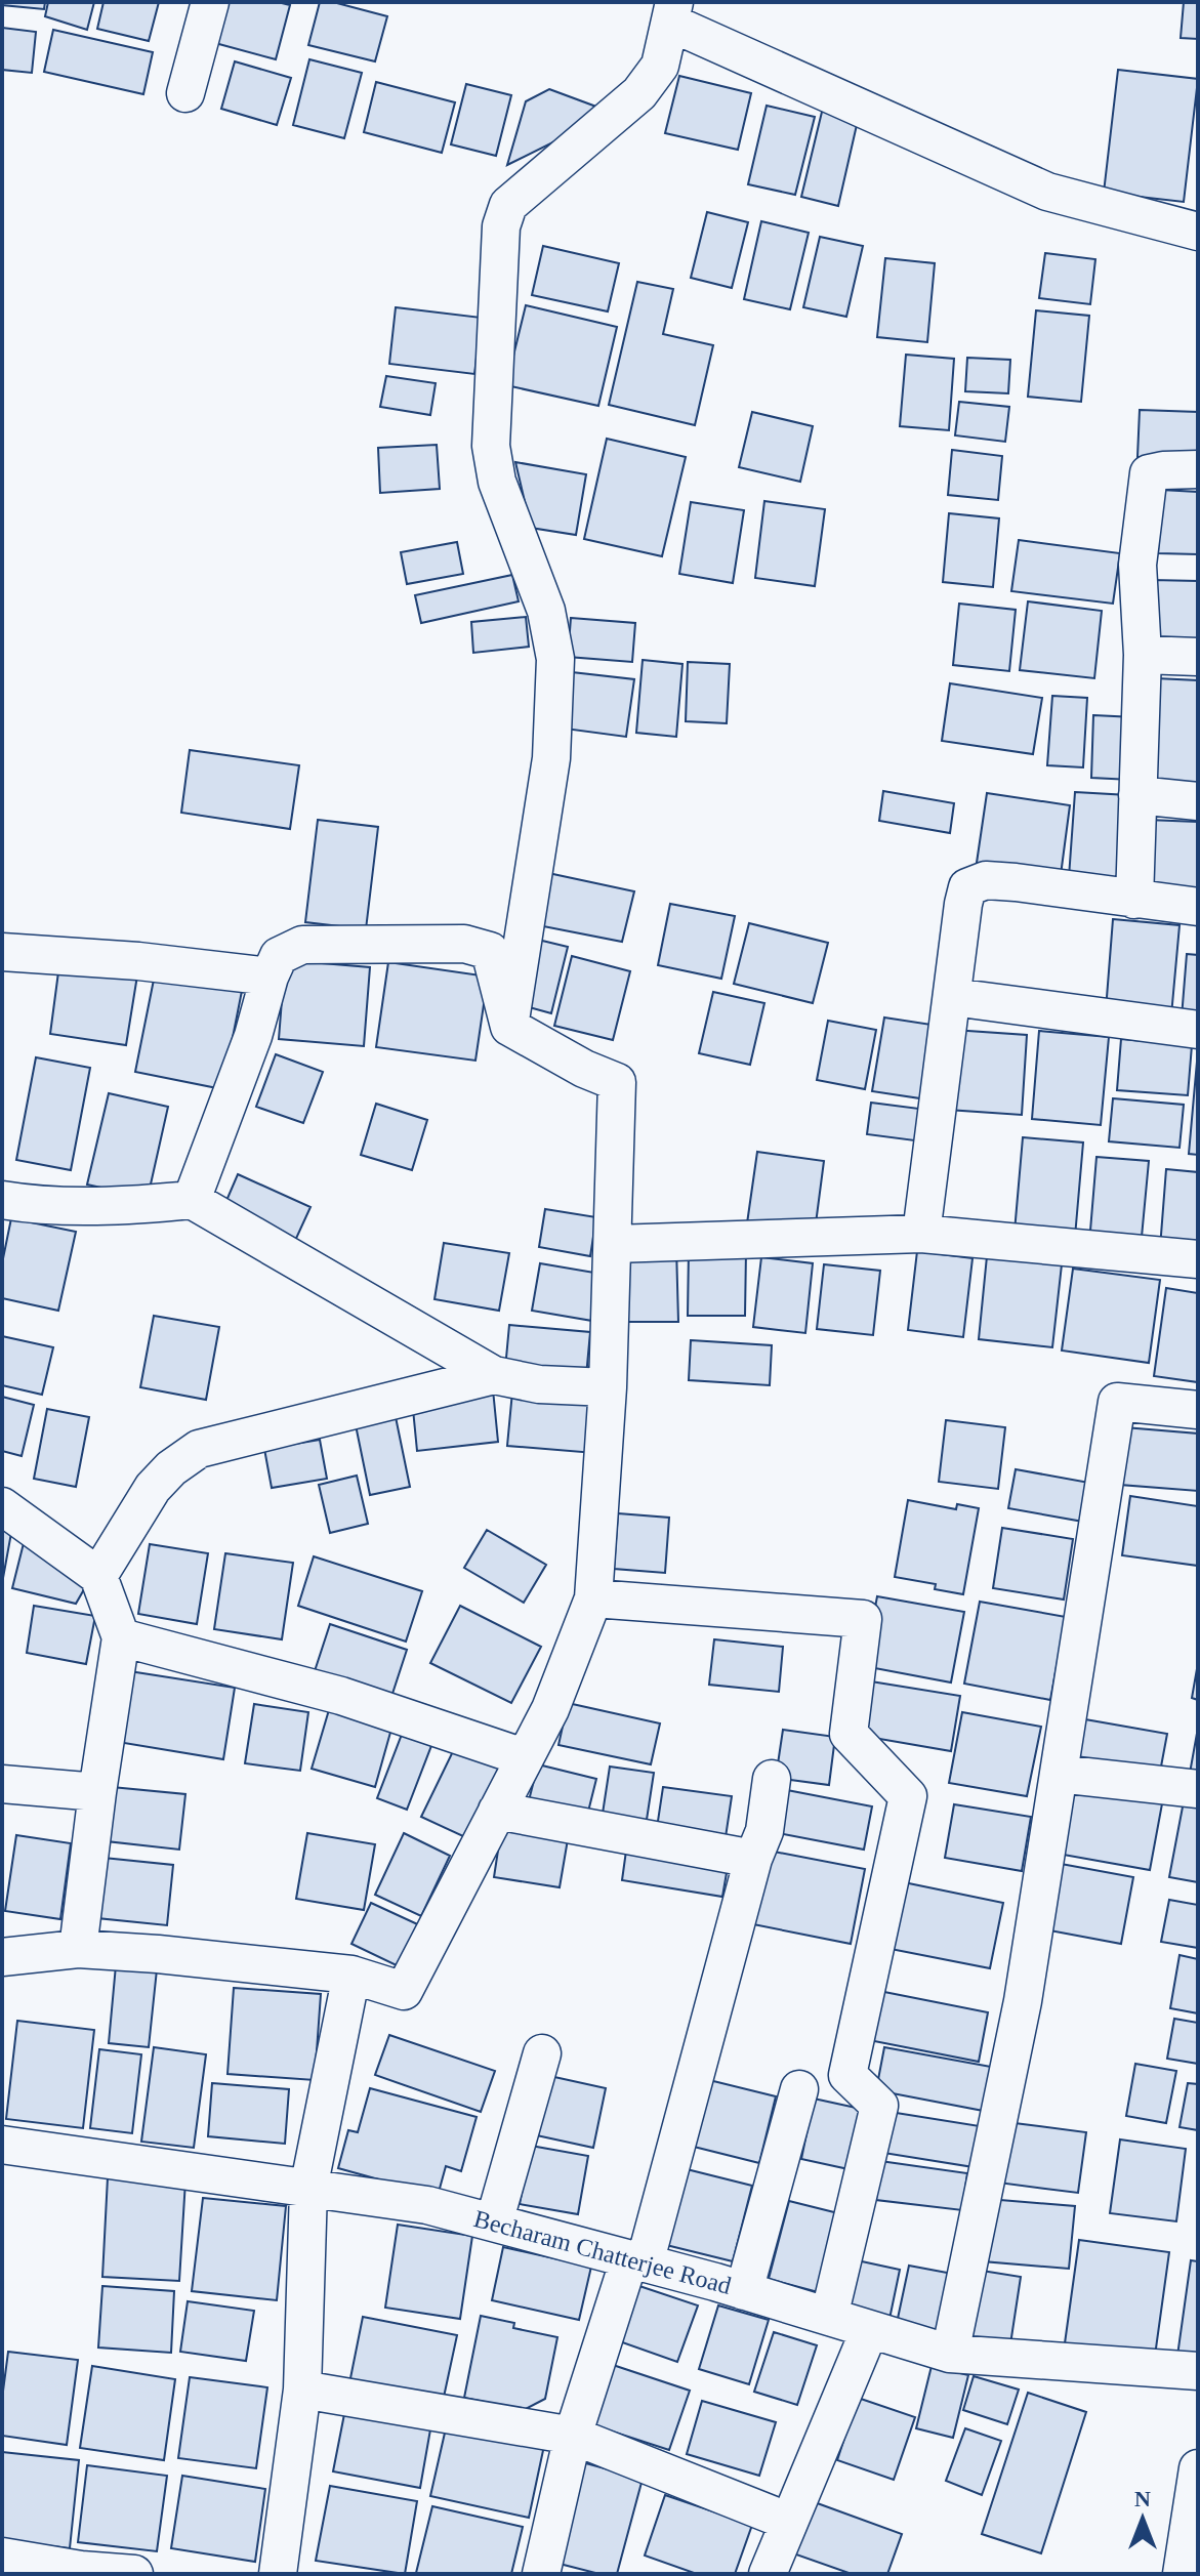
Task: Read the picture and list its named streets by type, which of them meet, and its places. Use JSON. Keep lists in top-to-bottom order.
{
  "streets": {
    "street": ["Becharam Chatterjee Road"]
  },
  "north": "top"
}
